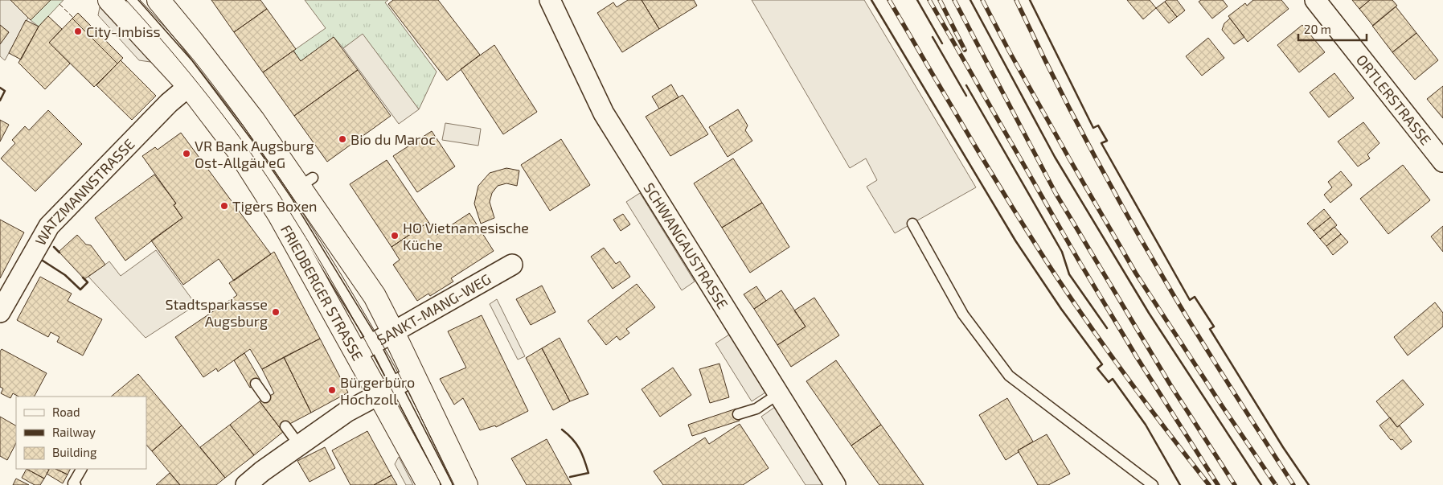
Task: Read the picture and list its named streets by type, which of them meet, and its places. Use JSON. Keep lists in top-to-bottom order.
{
  "streets": {
    "main road": ["FRIEDBERGER STRASSE"],
    "street": [
      "ORTLERSTRASSE",
      "WATZMANNSTRASSE",
      "SCHWANGAUSTRASSE",
      "SANKT-MANG-WEG"
    ]
  },
  "crossings": [
    ["WATZMANNSTRASSE", "FRIEDBERGER STRASSE"],
    ["FRIEDBERGER STRASSE", "SANKT-MANG-WEG"]
  ],
  "places": [
    "City-Imbiss",
    "Bio du Maroc",
    "VR Bank Augsburg Ost-Allgäu eG",
    "Tigers Boxen",
    "HO Vietnamesische Küche",
    "Stadtsparkasse Augsburg",
    "Bürgerbüro Hochzoll"
  ],
  "legend": ["Road", "Railway", "Building"],
  "scale_bar": "20 m"
}
